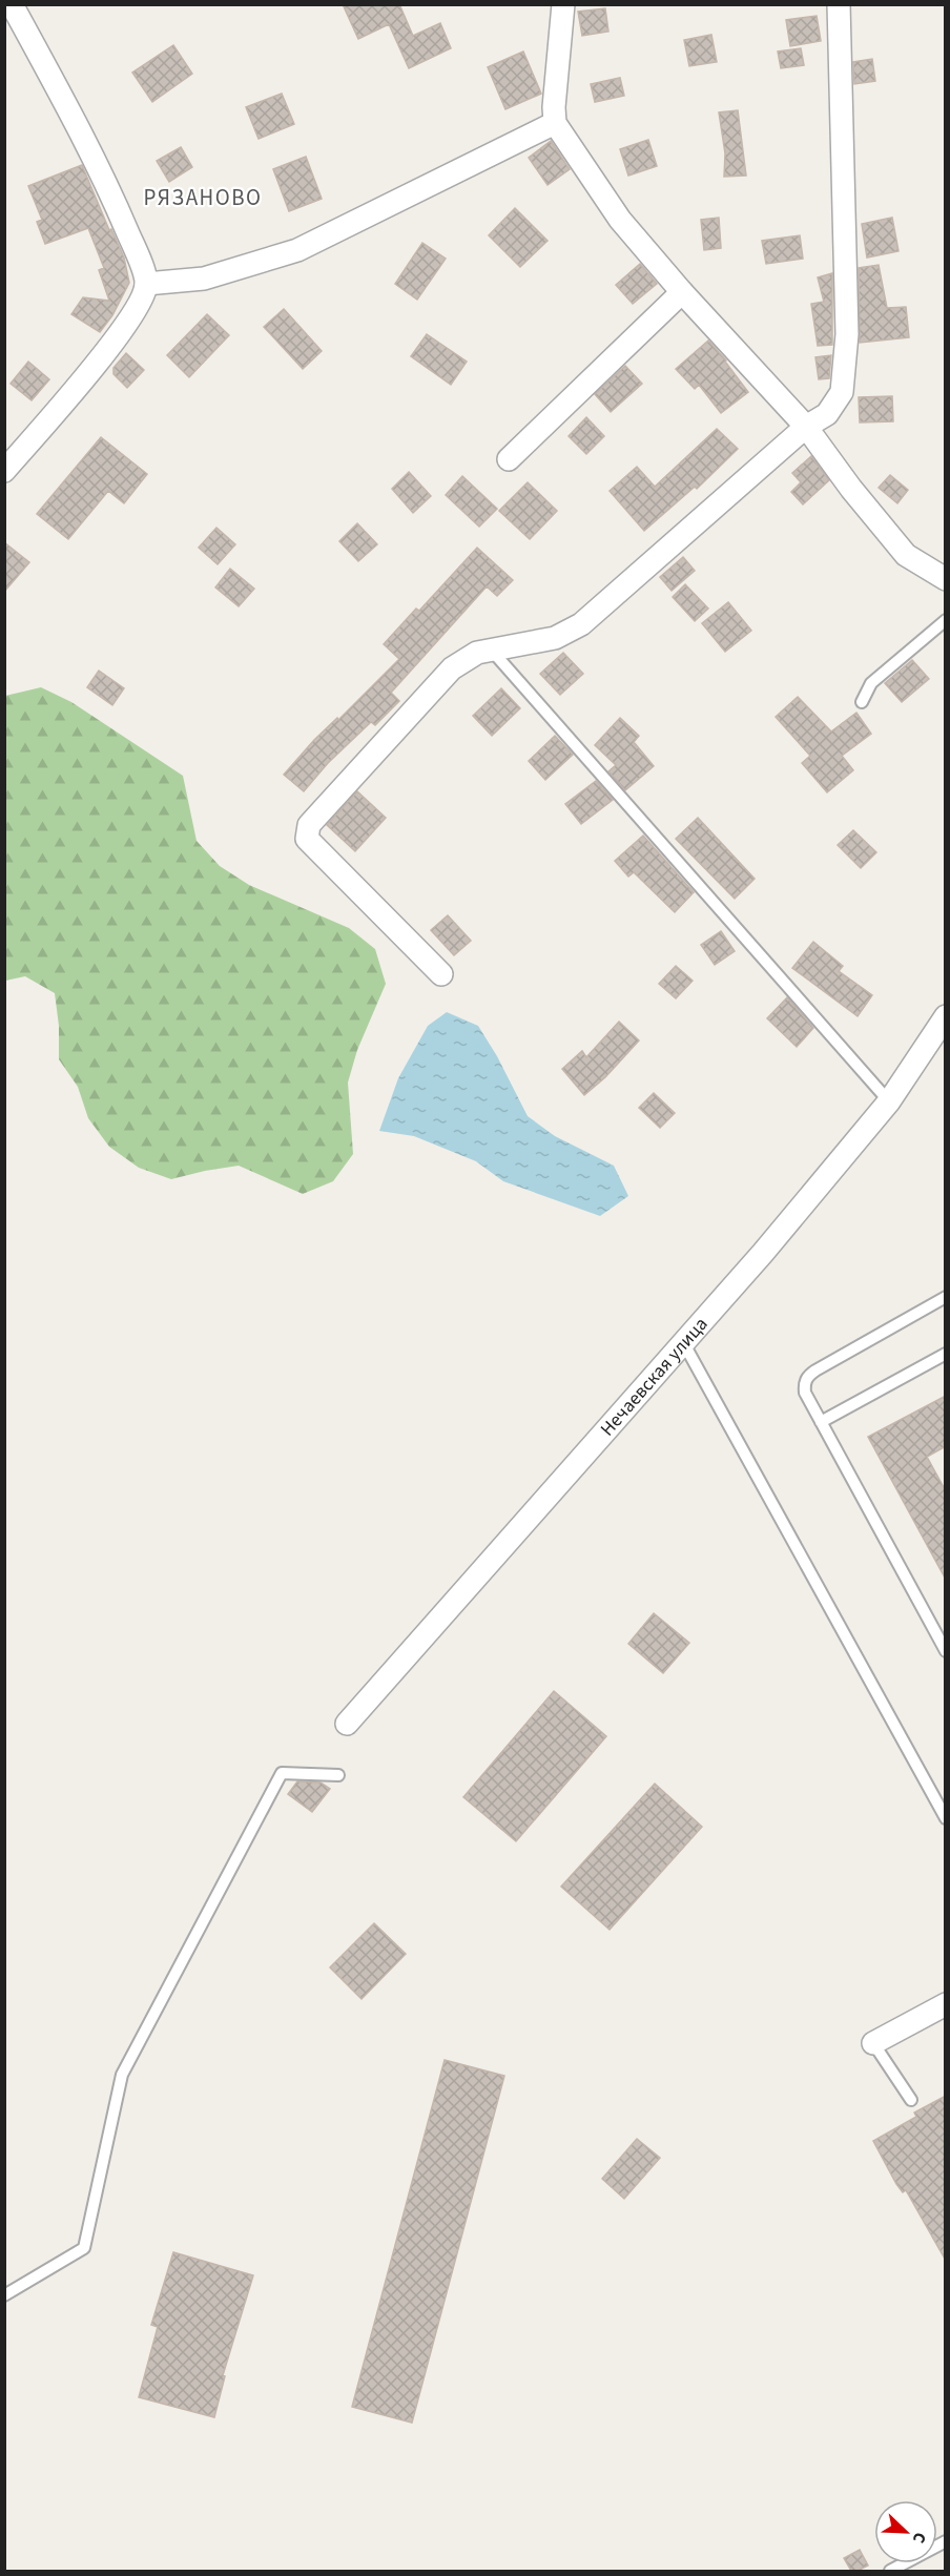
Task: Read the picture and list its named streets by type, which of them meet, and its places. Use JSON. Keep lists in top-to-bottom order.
{
  "streets": {
    "street": ["Нечаевская улица"]
  },
  "districts": ["РЯЗАНОВО"],
  "north": "bottom right"
}
